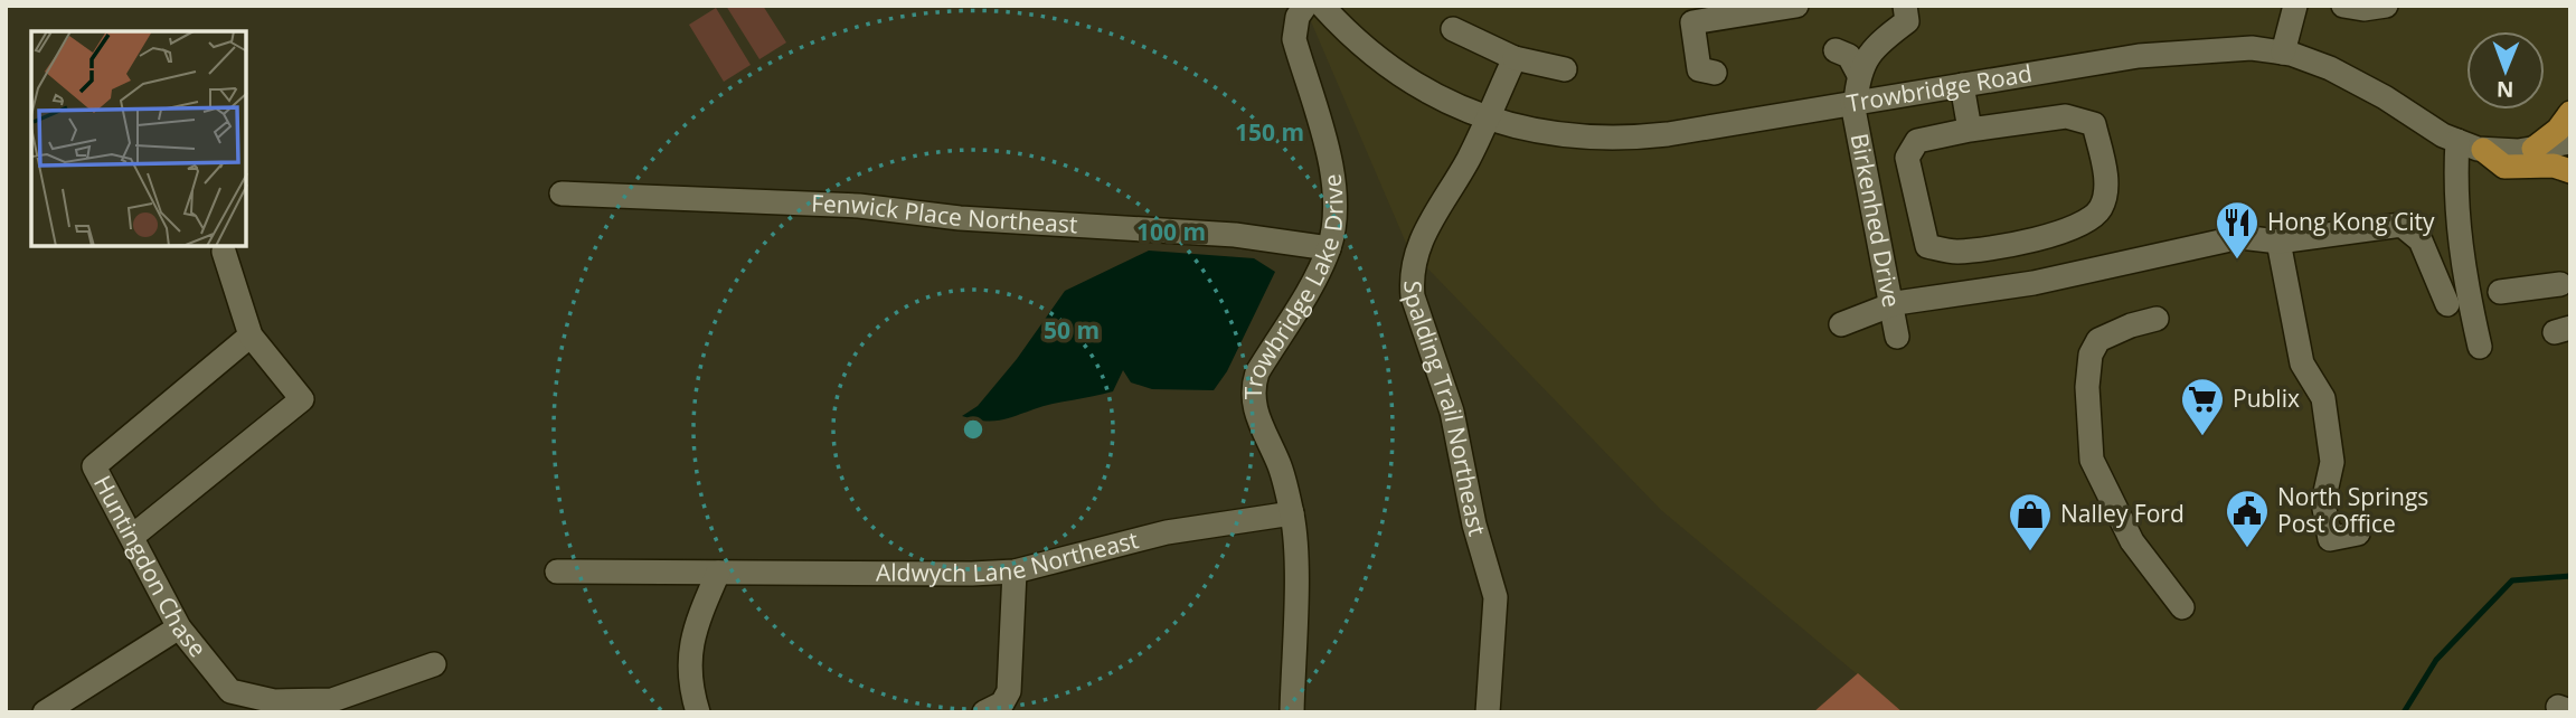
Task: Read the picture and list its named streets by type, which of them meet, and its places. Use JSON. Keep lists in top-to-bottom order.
{
  "streets": {
    "street": [
      "Trowbridge Road",
      "Fenwick Place Northeast",
      "Birkenhed Drive",
      "Trowbridge Lake Drive",
      "Spalding Trail Northeast",
      "Aldwych Lane Northeast",
      "Huntingdon Chase"
    ]
  },
  "crossings": [
    ["Trowbridge Road", "Birkenhed Drive"],
    ["Trowbridge Road", "Spalding Trail Northeast"],
    ["Fenwick Place Northeast", "Trowbridge Lake Drive"],
    ["Trowbridge Lake Drive", "Aldwych Lane Northeast"]
  ],
  "places": {
    "restaurant": ["Hong Kong City"],
    "supermarket": ["Publix"],
    "public building": ["North Springs Post Office"],
    "shop": ["Nalley Ford"]
  },
  "north": "bottom",
  "rings": ["150 m", "100 m", "50 m"]
}
